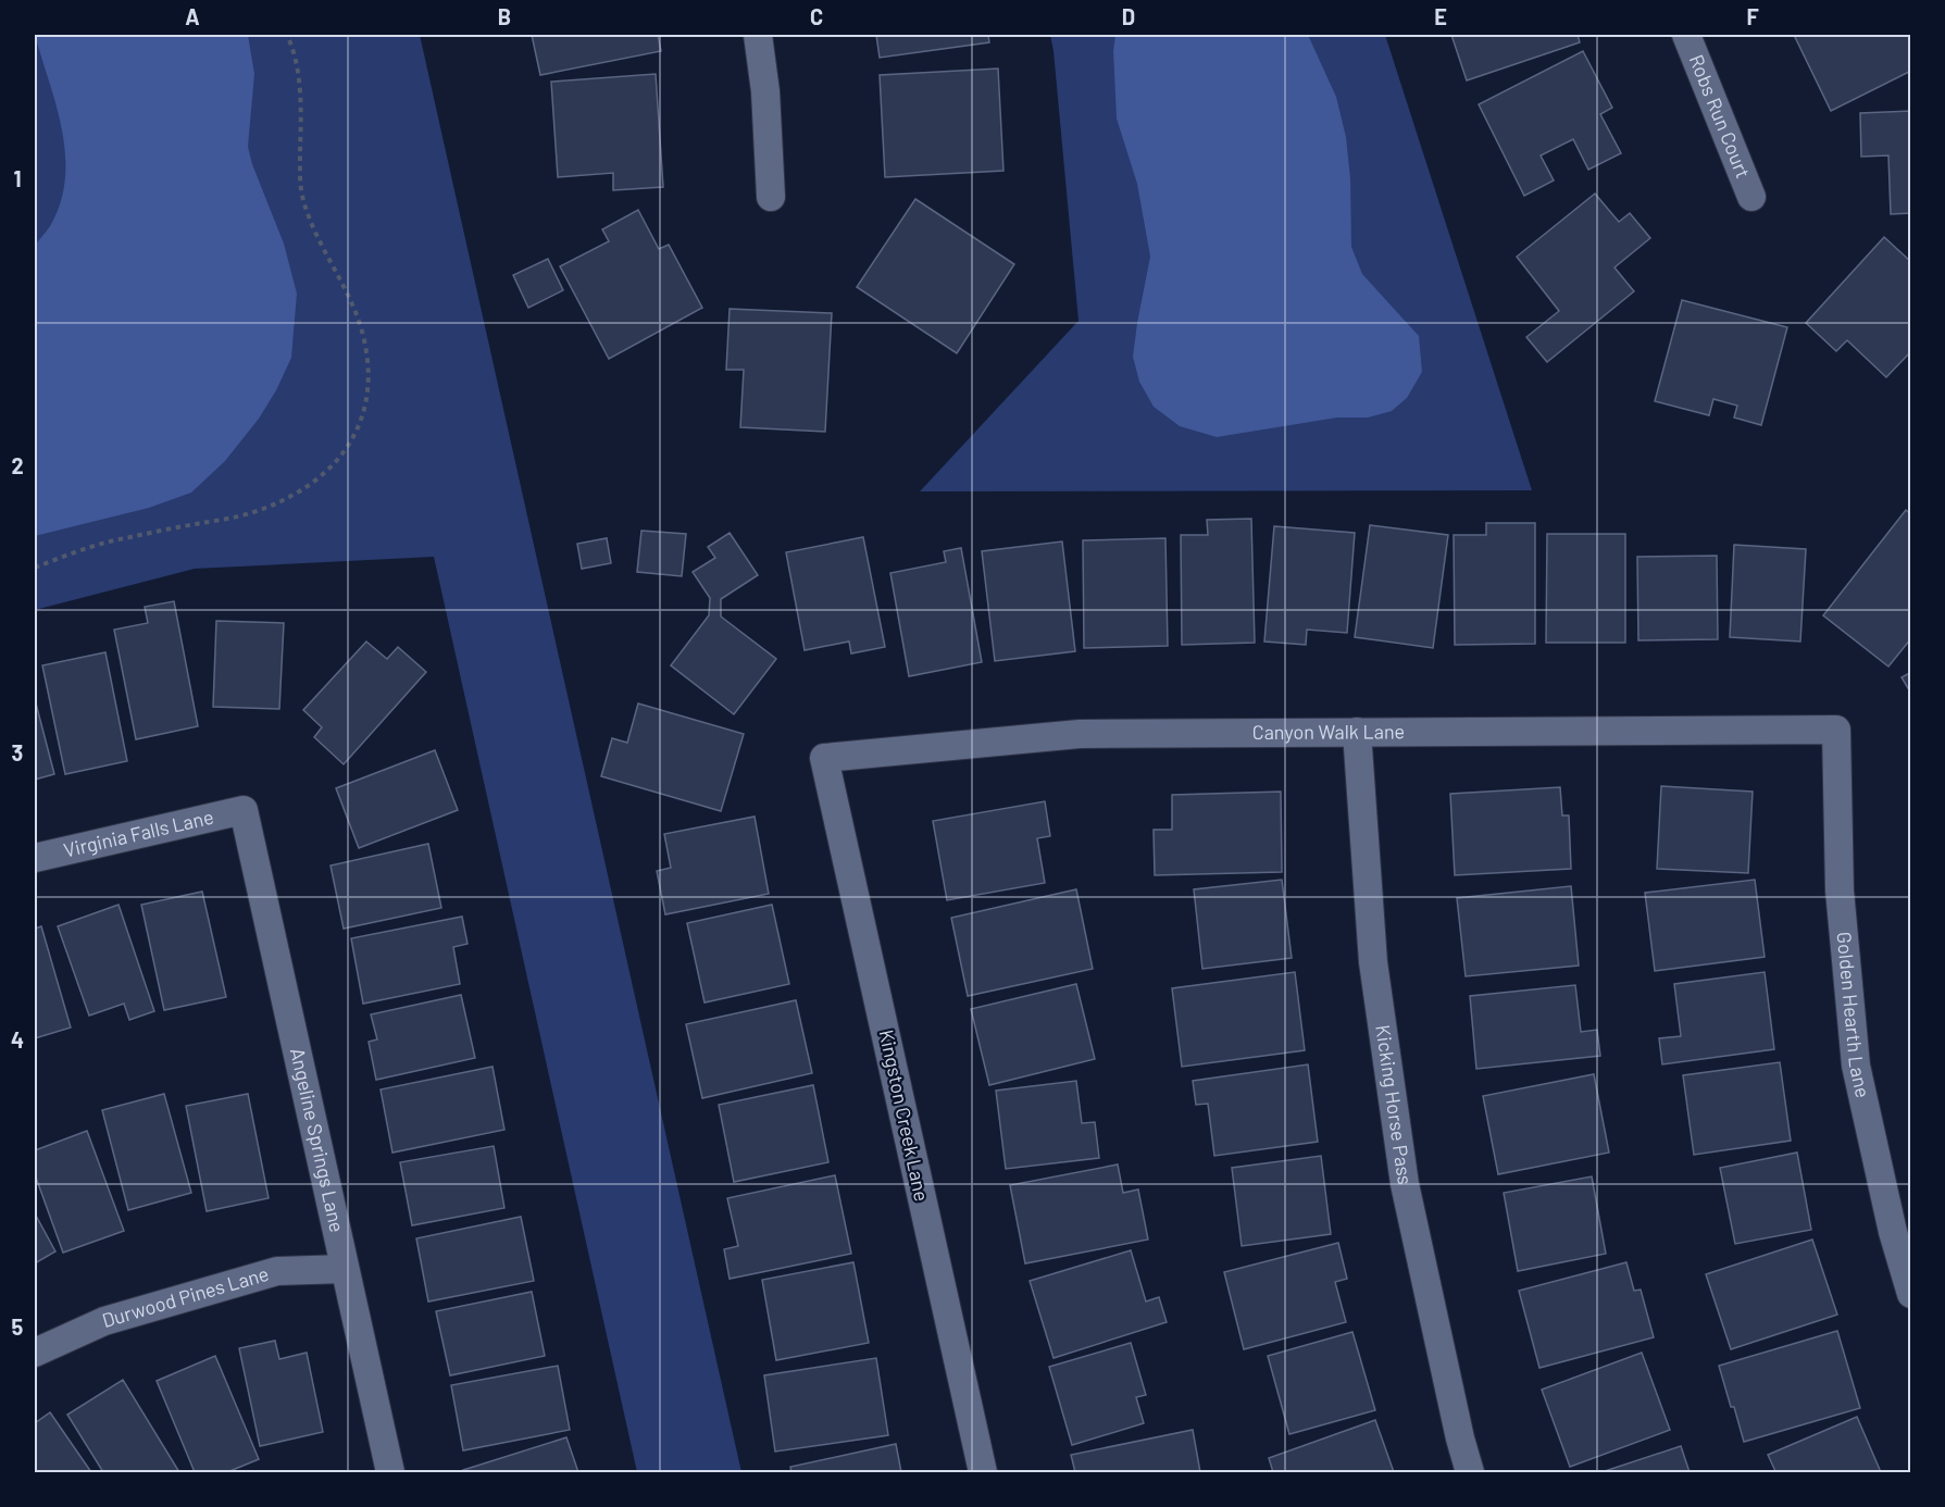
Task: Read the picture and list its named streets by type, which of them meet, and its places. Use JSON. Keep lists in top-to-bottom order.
{
  "streets": {
    "street": [
      "Robs Run Court",
      "Canyon Walk Lane",
      "Virginia Falls Lane",
      "Golden Hearth Lane",
      "Kicking Horse Pass",
      "Kingston Creek Lane",
      "Angeline Springs Lane",
      "Durwood Pines Lane"
    ]
  },
  "crossings": [
    ["Canyon Walk Lane", "Golden Hearth Lane"],
    ["Canyon Walk Lane", "Kicking Horse Pass"],
    ["Canyon Walk Lane", "Kingston Creek Lane"],
    ["Virginia Falls Lane", "Angeline Springs Lane"],
    ["Angeline Springs Lane", "Durwood Pines Lane"]
  ],
  "grid": {
    "columns": [
      "A",
      "B",
      "C",
      "D",
      "E",
      "F"
    ],
    "rows": [
      "1",
      "2",
      "3",
      "4",
      "5"
    ]
  }
}
